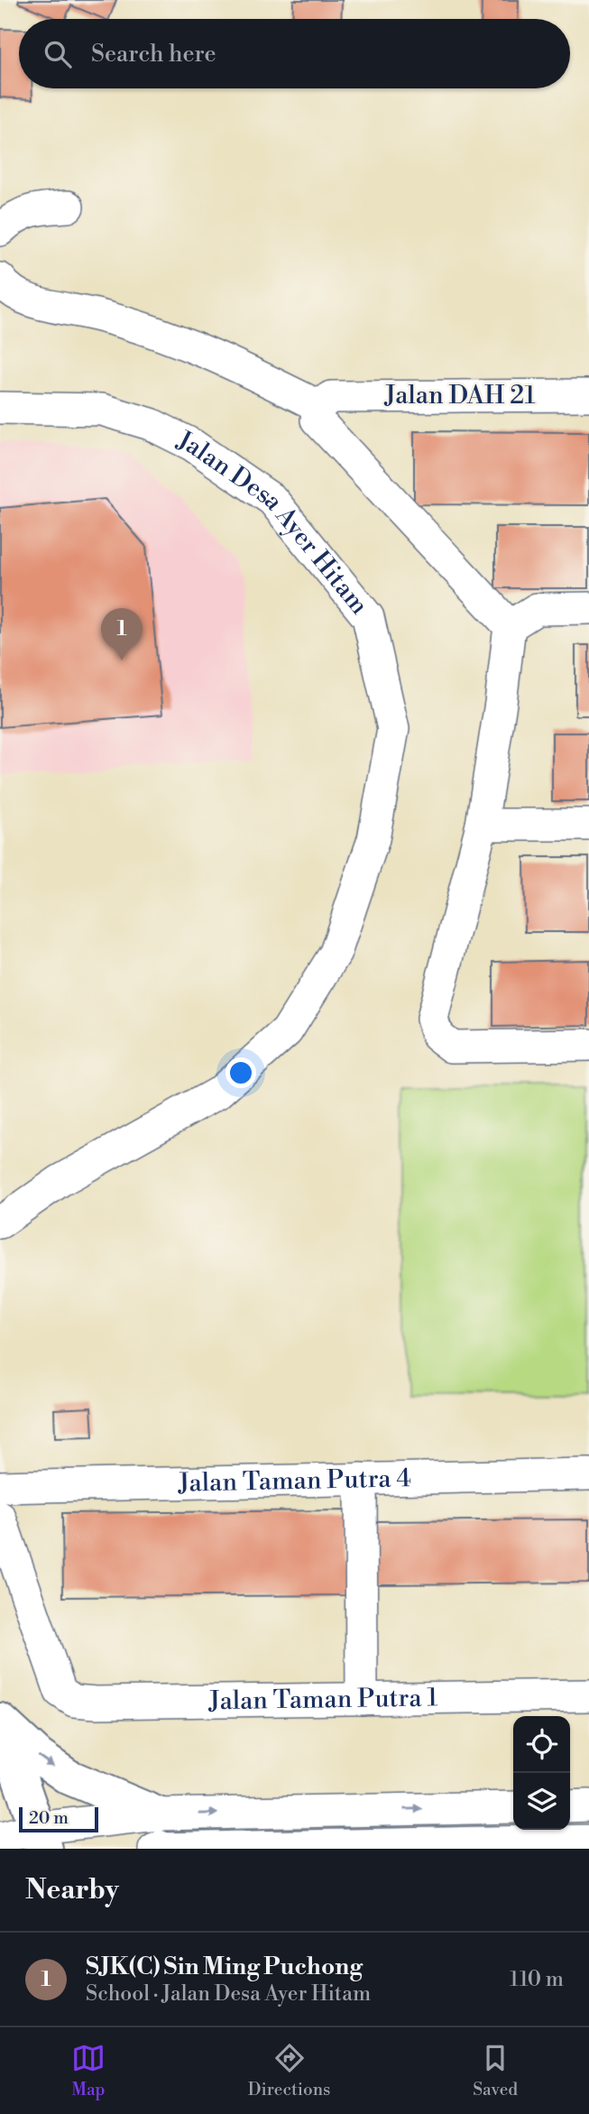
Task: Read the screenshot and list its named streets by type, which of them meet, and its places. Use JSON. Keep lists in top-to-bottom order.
{
  "streets": {
    "street": [
      "Jalan DAH 21",
      "Jalan Desa Ayer Hitam",
      "Jalan Taman Putra 4",
      "Jalan Taman Putra 1"
    ]
  },
  "scale_bar": "20 m",
  "page": {
    "search": "Search here",
    "pins": "1",
    "scale": "20 m",
    "heading": "Nearby",
    "list": [
      {
        "mark": "1",
        "name": "SJK(C) Sin Ming Puchong",
        "note": "School · Jalan Desa Ayer Hitam",
        "value": "110 m"
      }
    ],
    "nav": ["Map", "Directions", "Saved"]
  }
}
